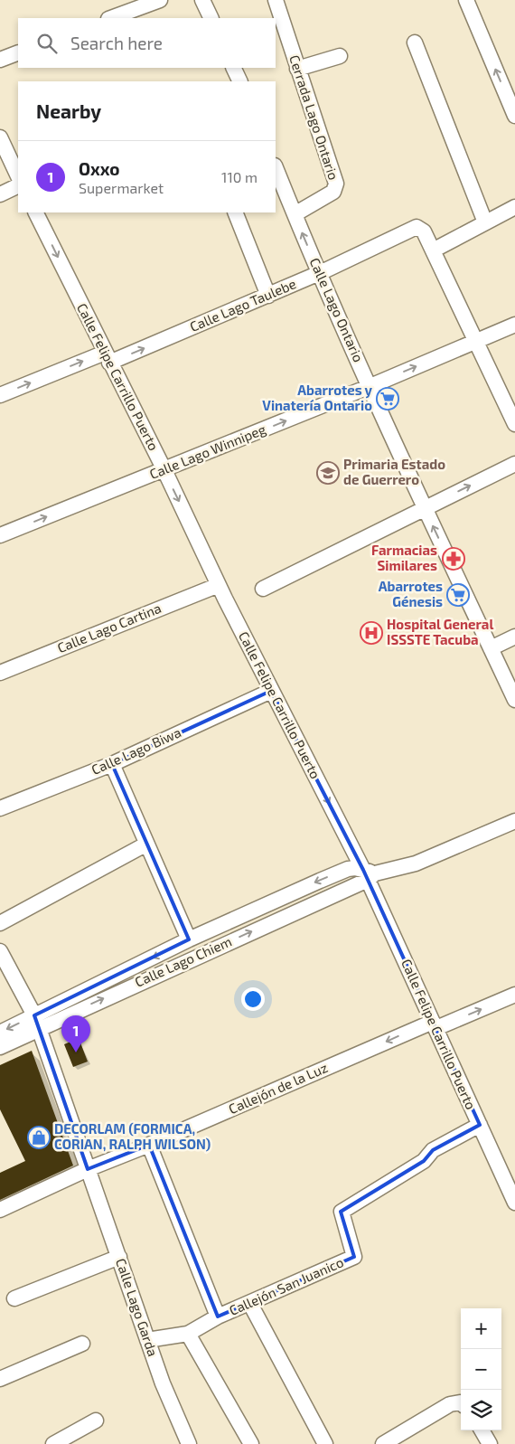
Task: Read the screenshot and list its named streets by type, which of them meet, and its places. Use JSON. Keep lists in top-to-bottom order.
{
  "streets": {
    "street": [
      "Cerrada Lago Ontario",
      "Calle Lago Taulebe",
      "Calle Lago Ontario",
      "Calle Felipe Carrillo Puerto",
      "Calle Lago Winnipeg",
      "Calle Lago Cartina",
      "Calle Lago Biwa",
      "Calle Lago Chiem",
      "Callejón de la Luz",
      "Callejón San Juanico",
      "Calle Lago Garda"
    ]
  },
  "crossings": [
    ["Cerrada Lago Ontario", "Calle Lago Ontario"],
    ["Calle Lago Taulebe", "Calle Lago Ontario"],
    ["Calle Lago Taulebe", "Calle Felipe Carrillo Puerto"],
    ["Calle Lago Ontario", "Calle Lago Winnipeg"],
    ["Calle Felipe Carrillo Puerto", "Calle Lago Winnipeg"],
    ["Calle Felipe Carrillo Puerto", "Calle Lago Cartina"],
    ["Calle Felipe Carrillo Puerto", "Calle Lago Biwa"],
    ["Calle Felipe Carrillo Puerto", "Calle Lago Chiem"],
    ["Calle Felipe Carrillo Puerto", "Callejón de la Luz"],
    ["Calle Felipe Carrillo Puerto", "Callejón San Juanico"],
    ["Calle Lago Chiem", "Calle Lago Garda"],
    ["Callejón de la Luz", "Calle Lago Garda"],
    ["Callejón San Juanico", "Calle Lago Garda"]
  ],
  "one_way": [
    "Calle Lago Taulebe",
    "Calle Lago Ontario",
    "Calle Felipe Carrillo Puerto",
    "Calle Lago Winnipeg"
  ],
  "places": {
    "supermarket": ["Abarrotes y Vinatería Ontario", "Abarrotes Génesis"],
    "school or university": ["Primaria Estado de Guerrero"],
    "pharmacy": ["Farmacias Similares"],
    "hospital": ["Hospital General ISSSTE Tacuba"],
    "shop": ["DECORLAM (FORMICA, CORIAN, RALPH WILSON)"]
  },
  "page": {
    "search": "Search here",
    "heading": "Nearby",
    "list": [
      {
        "mark": "1",
        "name": "Oxxo",
        "note": "Supermarket",
        "value": "110 m"
      }
    ],
    "pins": "1",
    "map_buttons": ["+", "−"]
  }
}
